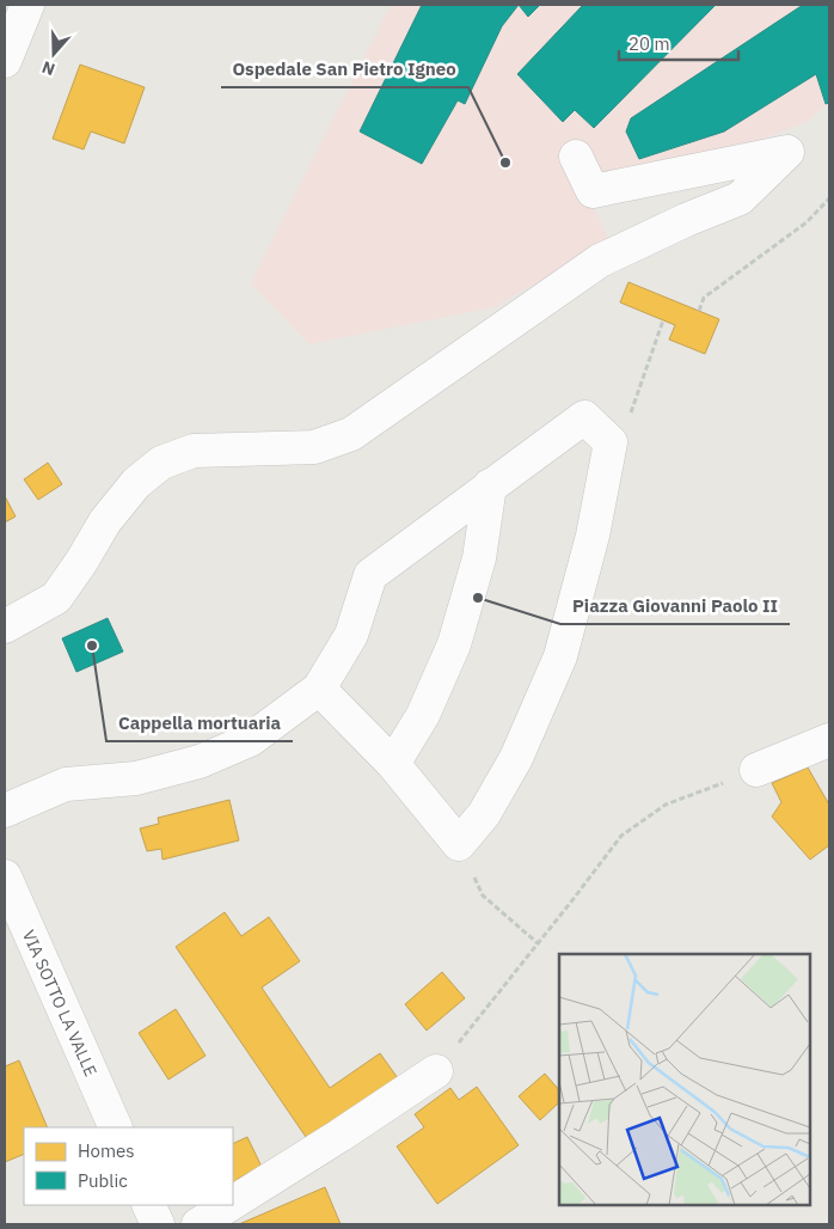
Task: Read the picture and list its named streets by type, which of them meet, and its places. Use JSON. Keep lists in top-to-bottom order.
{
  "streets": {
    "street": ["VIA SOTTO LA VALLE"]
  },
  "places": ["Ospedale San Pietro Igneo", "Piazza Giovanni Paolo II", "Cappella mortuaria"],
  "legend": ["Homes", "Public"],
  "scale_bar": "20 m",
  "north": "bottom"
}
